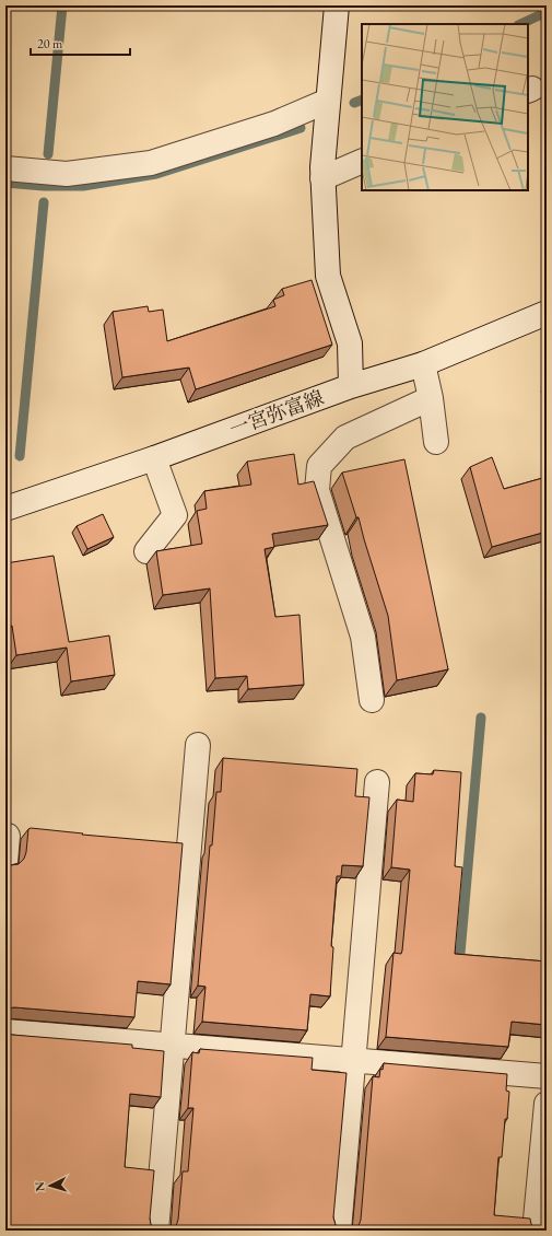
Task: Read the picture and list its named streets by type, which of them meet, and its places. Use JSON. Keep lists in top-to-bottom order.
{
  "streets": {
    "street": ["一宮弥富線"]
  },
  "scale_bar": "20 m",
  "north": "left"
}
